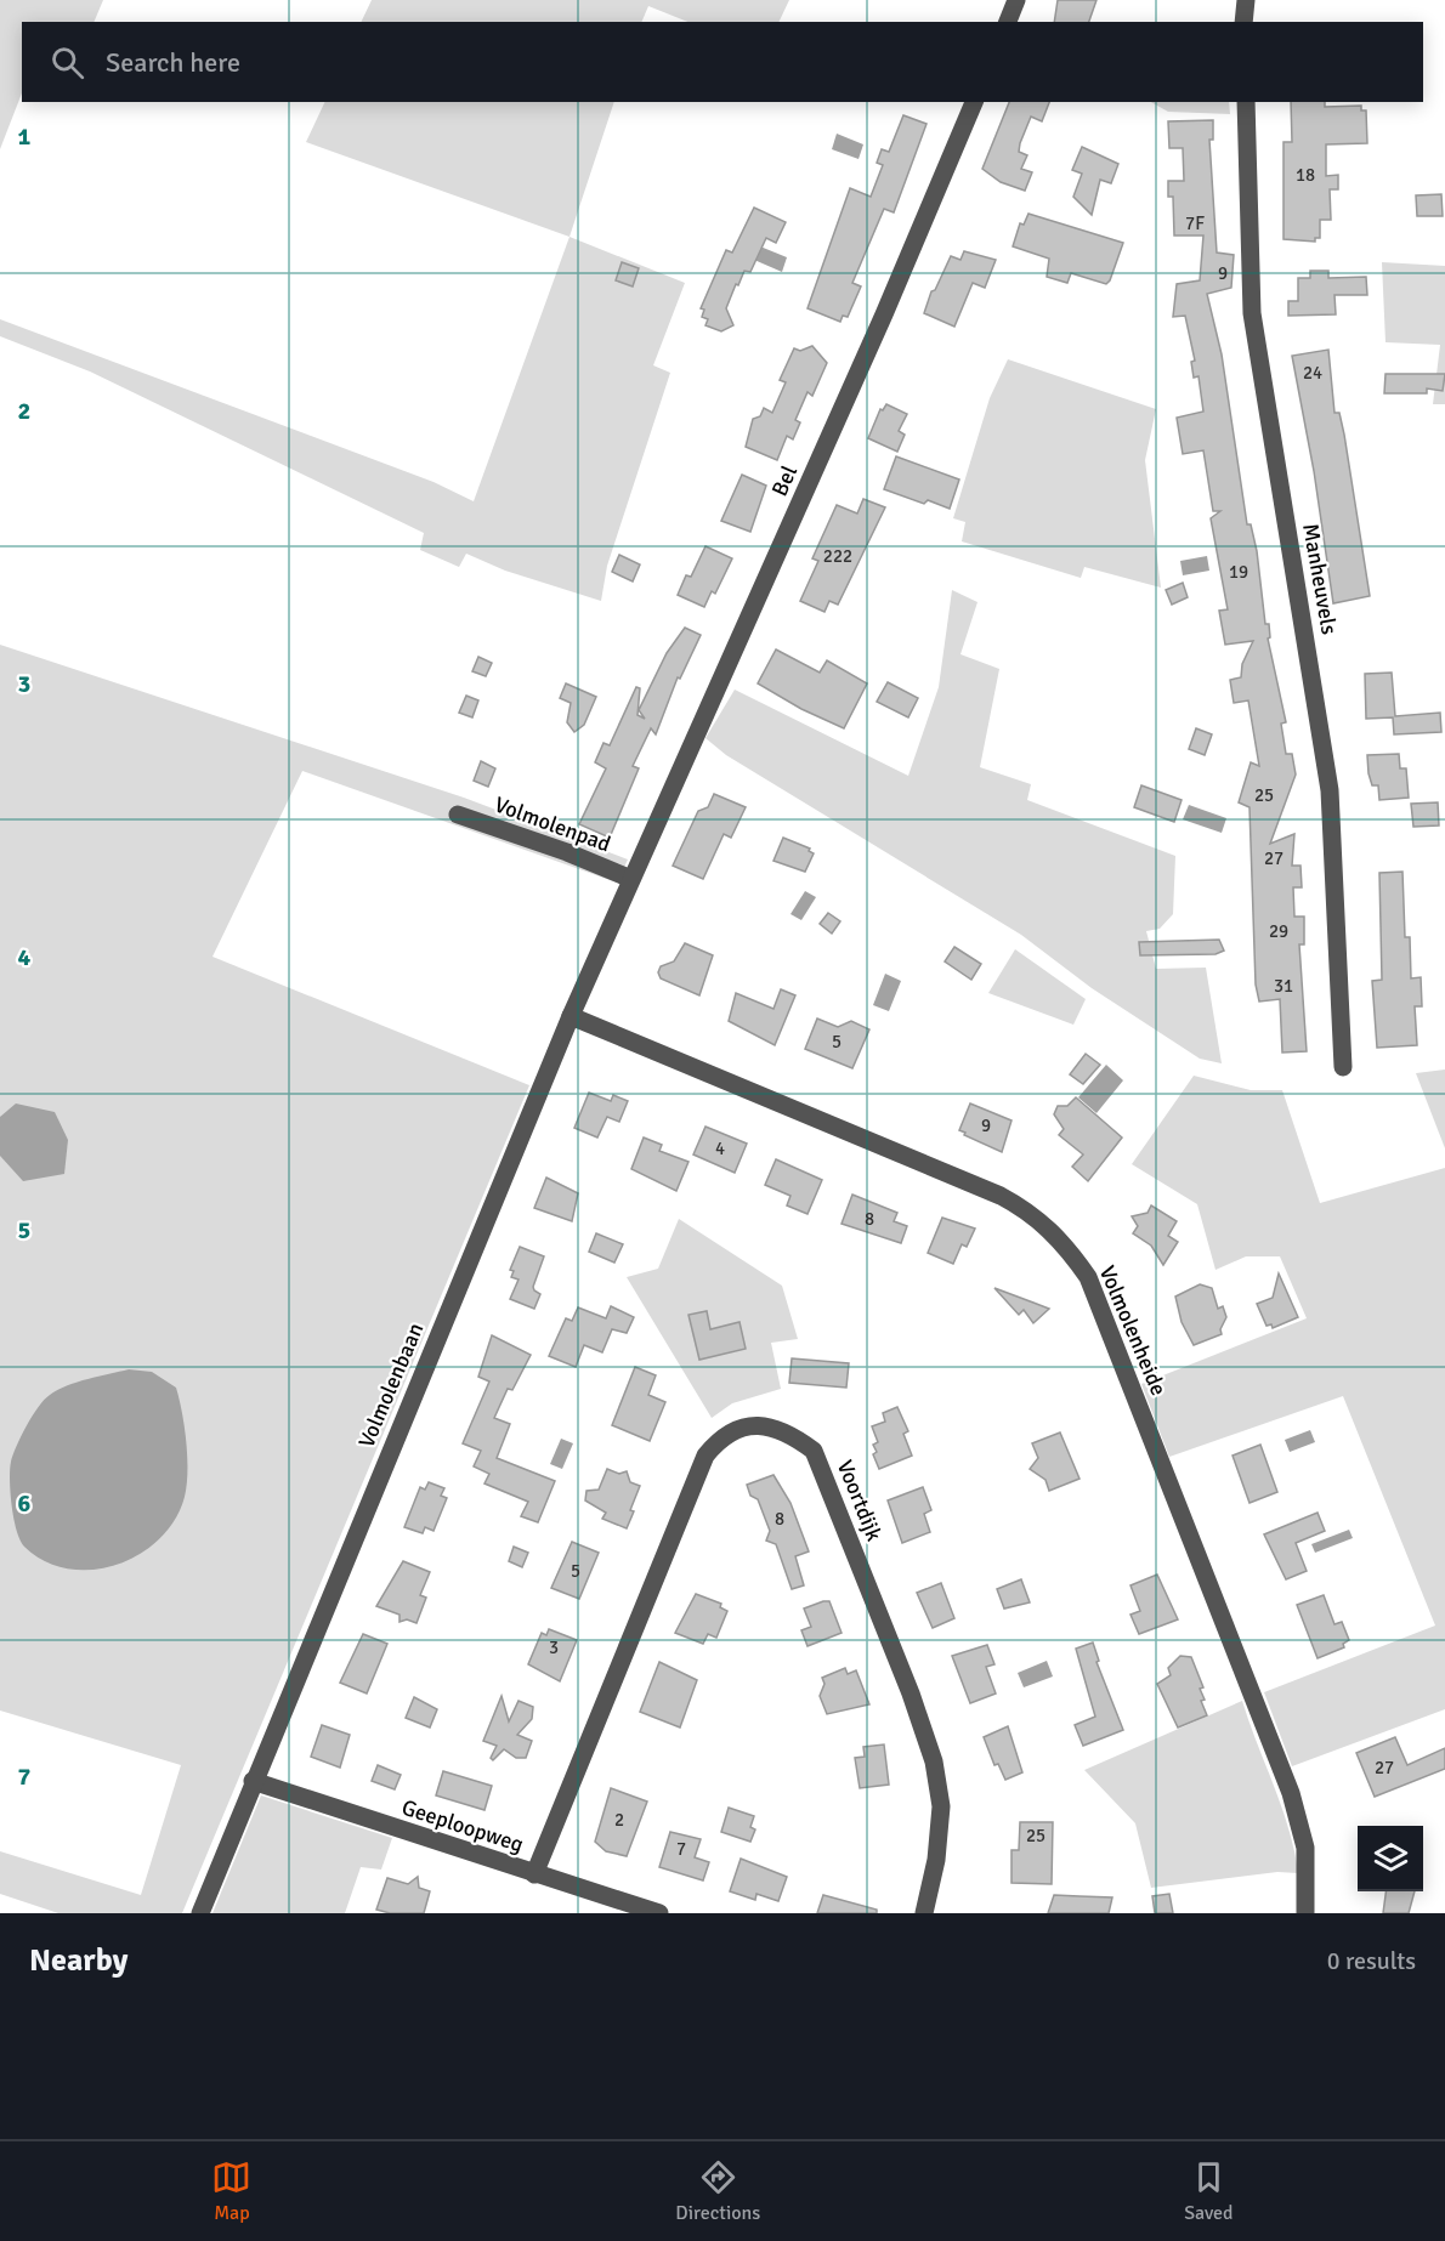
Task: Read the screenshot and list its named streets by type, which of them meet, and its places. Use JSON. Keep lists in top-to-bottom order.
{
  "streets": {
    "street": [
      "Bel",
      "Manheuvels",
      "Volmolenpad",
      "Volmolenheide",
      "Volmolenbaan",
      "Voortdijk",
      "Geeploopweg"
    ]
  },
  "crossings": [
    ["Bel", "Volmolenpad"],
    ["Bel", "Volmolenbaan"],
    ["Volmolenpad", "Volmolenbaan"],
    ["Volmolenheide", "Volmolenbaan"],
    ["Volmolenbaan", "Geeploopweg"],
    ["Voortdijk", "Geeploopweg"]
  ],
  "house_numbers": [
    "18",
    "7F",
    "9",
    "24",
    "222",
    "19",
    "25",
    "27",
    "29",
    "31",
    "5",
    "9",
    "4",
    "8",
    "8",
    "5",
    "3",
    "27",
    "2",
    "25",
    "7"
  ],
  "page": {
    "search": "Search here",
    "heading": ["Nearby", "0 results"],
    "nav": ["Map", "Directions", "Saved"]
  },
  "grid": {
    "rows": [
      "1",
      "2",
      "3",
      "4",
      "5",
      "6",
      "7"
    ]
  }
}
